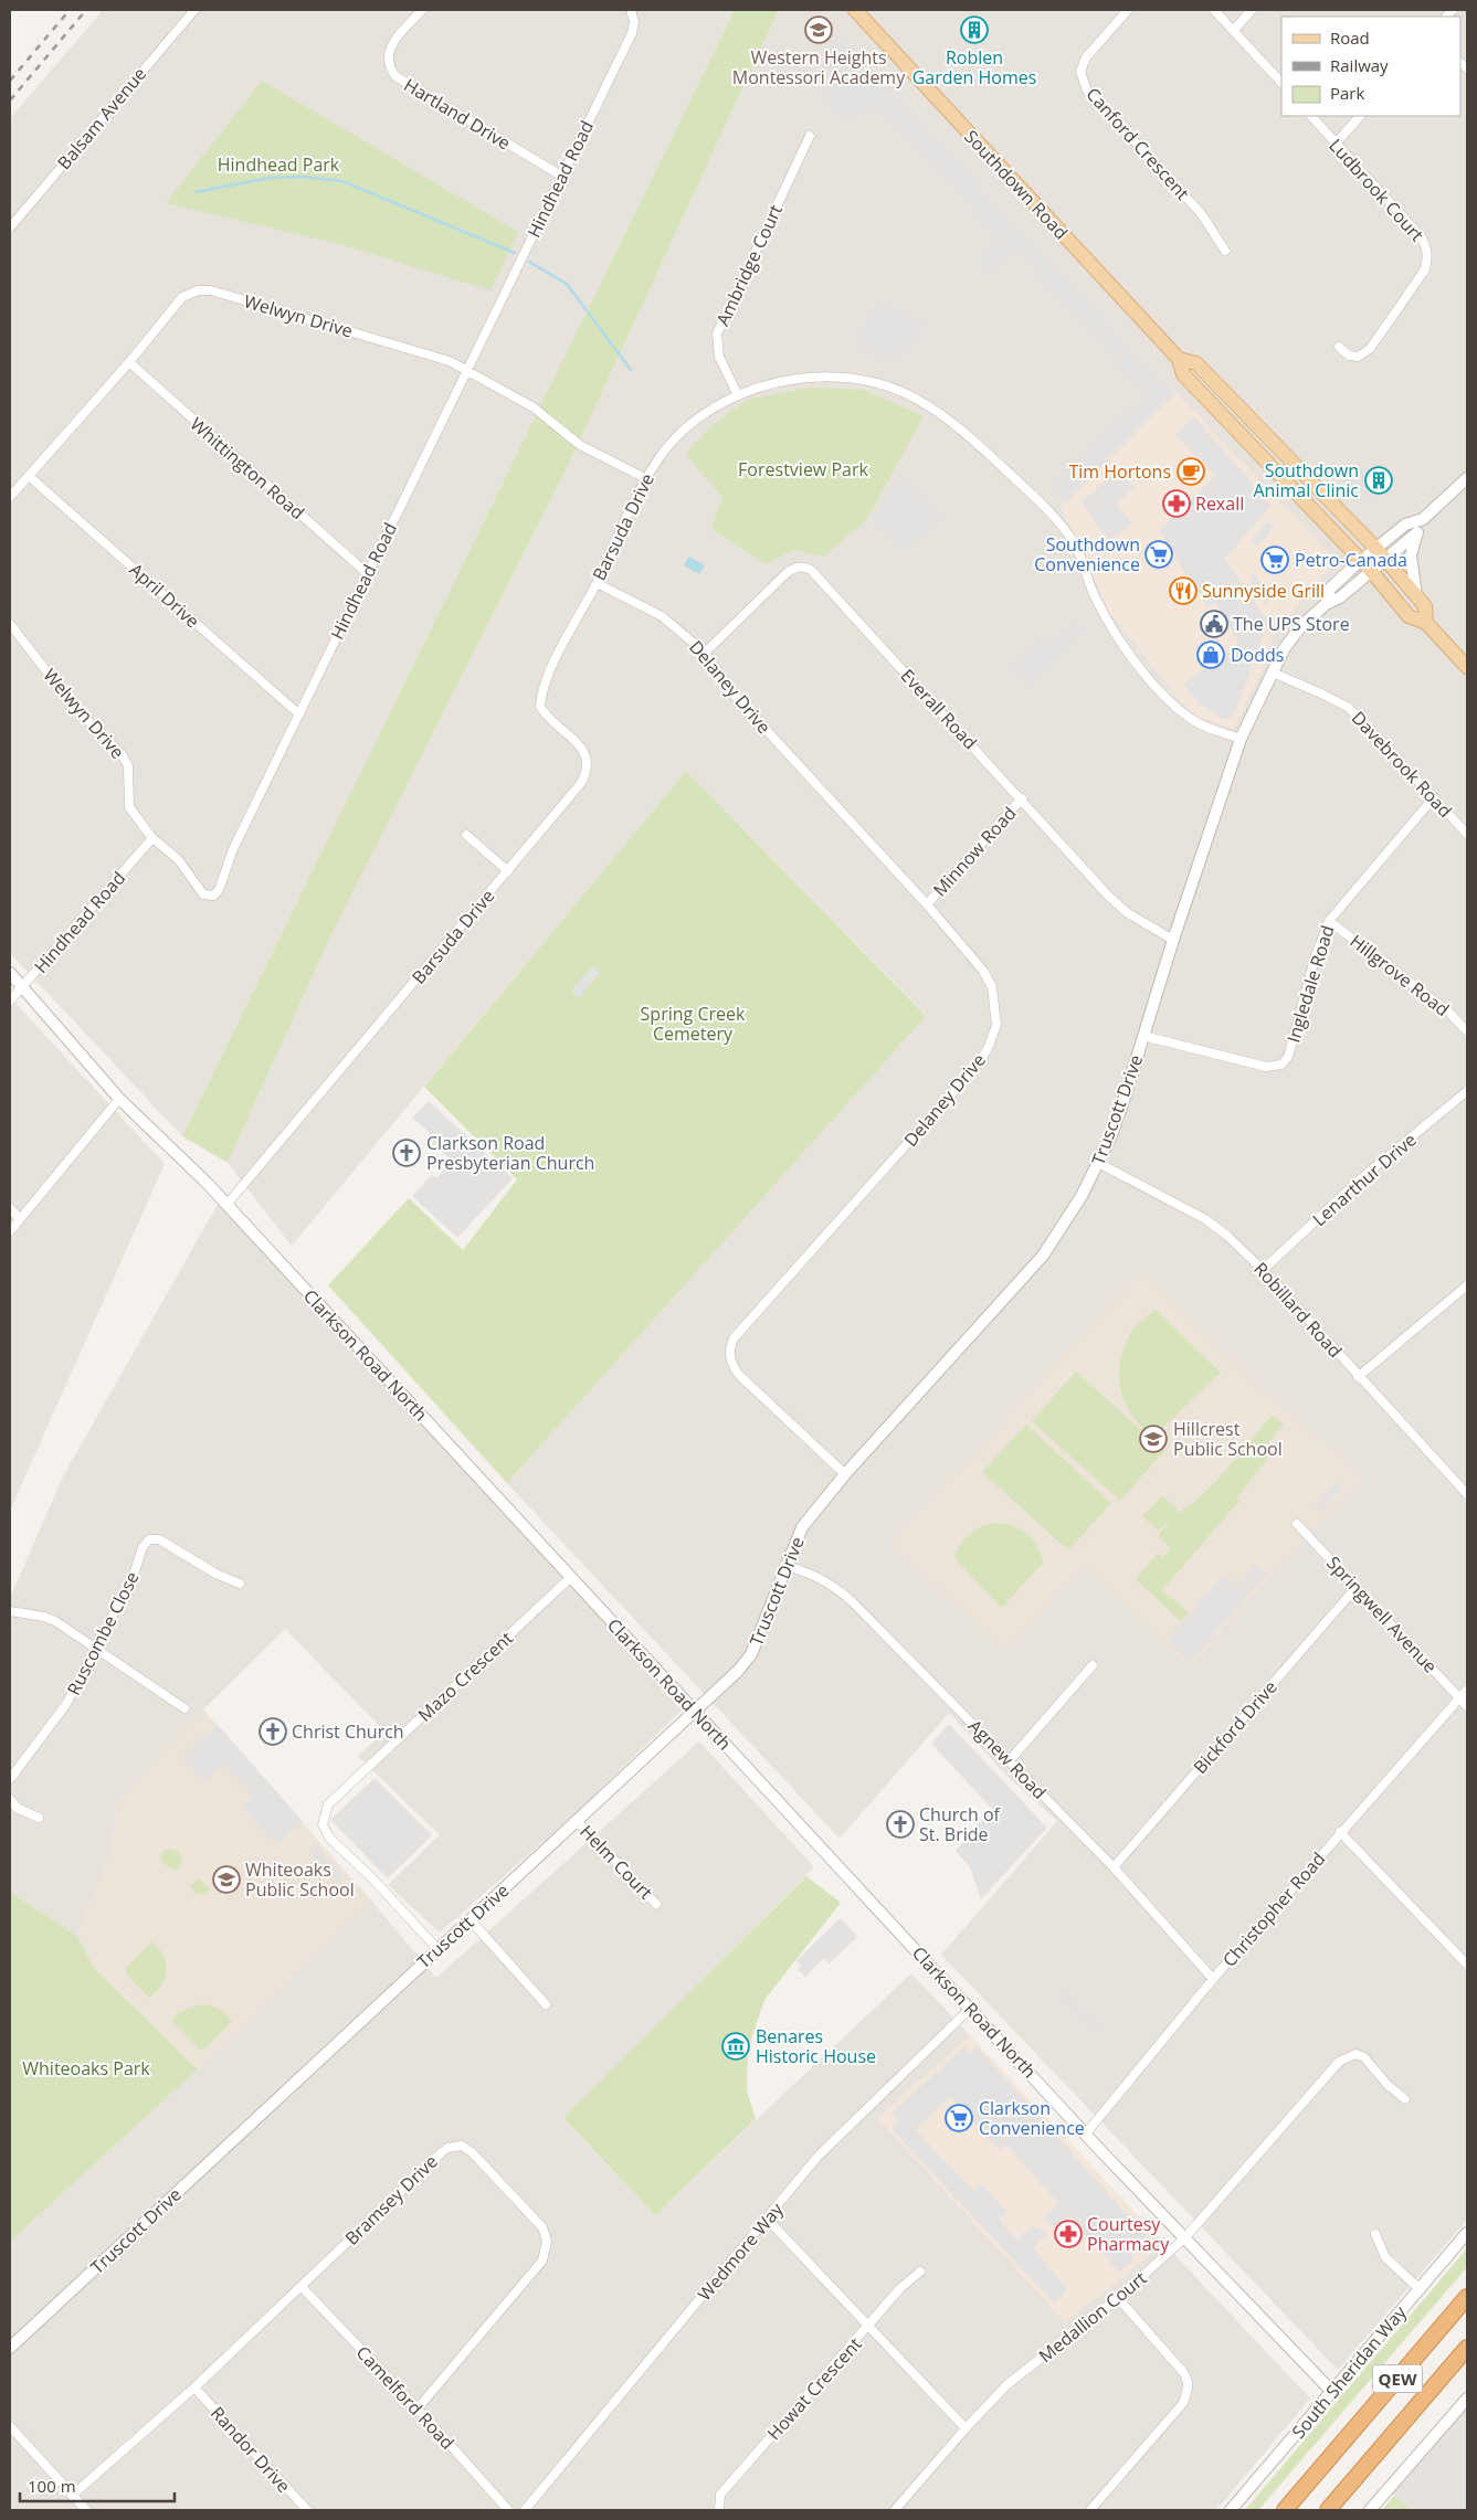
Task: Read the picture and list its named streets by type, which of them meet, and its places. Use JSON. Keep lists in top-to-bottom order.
{
  "streets": {
    "highway": ["QEW"],
    "main road": ["Southdown Road"],
    "street": [
      "Hartland Drive",
      "Balsam Avenue",
      "Canford Crescent",
      "Hindhead Road",
      "Ludbrook Court",
      "Ambridge Court",
      "Welwyn Drive",
      "Whittington Road",
      "Barsuda Drive",
      "April Drive",
      "Delaney Drive",
      "Everall Road",
      "Davebrook Road",
      "Minnow Road",
      "Hillgrove Road",
      "Ingledale Road",
      "Truscott Drive",
      "Lenarthur Drive",
      "Robillard Road",
      "Clarkson Road North",
      "Springwell Avenue",
      "Ruscombe Close",
      "Mazo Crescent",
      "Bickford Drive",
      "Agnew Road",
      "Helm Court",
      "Christopher Road",
      "Bramsey Drive",
      "Wedmore Way",
      "Medallion Court",
      "South Sheridan Way",
      "Howat Crescent",
      "Camelford Road",
      "Randor Drive"
    ]
  },
  "crossings": [
    ["Hartland Drive", "Hindhead Road"],
    ["Hindhead Road", "Welwyn Drive"],
    ["Hindhead Road", "Whittington Road"],
    ["Hindhead Road", "April Drive"],
    ["Hindhead Road", "Clarkson Road North"],
    ["Southdown Road", "Truscott Drive"],
    ["Ambridge Court", "Barsuda Drive"],
    ["Welwyn Drive", "Whittington Road"],
    ["Welwyn Drive", "Barsuda Drive"],
    ["Welwyn Drive", "April Drive"],
    ["Barsuda Drive", "Delaney Drive"],
    ["Barsuda Drive", "Truscott Drive"],
    ["Barsuda Drive", "Clarkson Road North"],
    ["Delaney Drive", "Everall Road"],
    ["Delaney Drive", "Minnow Road"],
    ["Delaney Drive", "Truscott Drive"],
    ["Everall Road", "Minnow Road"],
    ["Everall Road", "Truscott Drive"],
    ["Davebrook Road", "Ingledale Road"],
    ["Davebrook Road", "Truscott Drive"],
    ["Hillgrove Road", "Ingledale Road"],
    ["Ingledale Road", "Truscott Drive"],
    ["Truscott Drive", "Robillard Road"],
    ["Truscott Drive", "Clarkson Road North"],
    ["Truscott Drive", "Mazo Crescent"],
    ["Truscott Drive", "Agnew Road"],
    ["Truscott Drive", "Helm Court"],
    ["Lenarthur Drive", "Robillard Road"],
    ["Clarkson Road North", "Mazo Crescent"],
    ["Clarkson Road North", "Christopher Road"],
    ["Clarkson Road North", "Wedmore Way"],
    ["Clarkson Road North", "Medallion Court"],
    ["Clarkson Road North", "South Sheridan Way"],
    ["Springwell Avenue", "Bickford Drive"],
    ["Springwell Avenue", "Christopher Road"],
    ["Bickford Drive", "Agnew Road"],
    ["Agnew Road", "Christopher Road"],
    ["Bramsey Drive", "Camelford Road"],
    ["Bramsey Drive", "Randor Drive"]
  ],
  "parks": [
    "Hindhead Park",
    "Forestview Park",
    "Spring Creek Cemetery",
    "Whiteoaks Park"
  ],
  "places": {
    "school or university": ["Western Heights Montessori Academy", "Hillcrest Public School", "Whiteoaks Public School"],
    "building": ["Roblen Garden Homes", "Southdown Animal Clinic"],
    "cafe": ["Tim Hortons"],
    "pharmacy": ["Rexall", "Courtesy Pharmacy"],
    "supermarket": ["Southdown Convenience", "Petro-Canada", "Clarkson Convenience"],
    "restaurant": ["Sunnyside Grill"],
    "public building": ["The UPS Store"],
    "shop": ["Dodds"],
    "church": ["Clarkson Road Presbyterian Church", "Christ Church", "Church of St. Bride"],
    "museum": ["Benares Historic House"]
  },
  "legend": ["Road", "Railway", "Park"],
  "scale_bar": "100 m"
}
